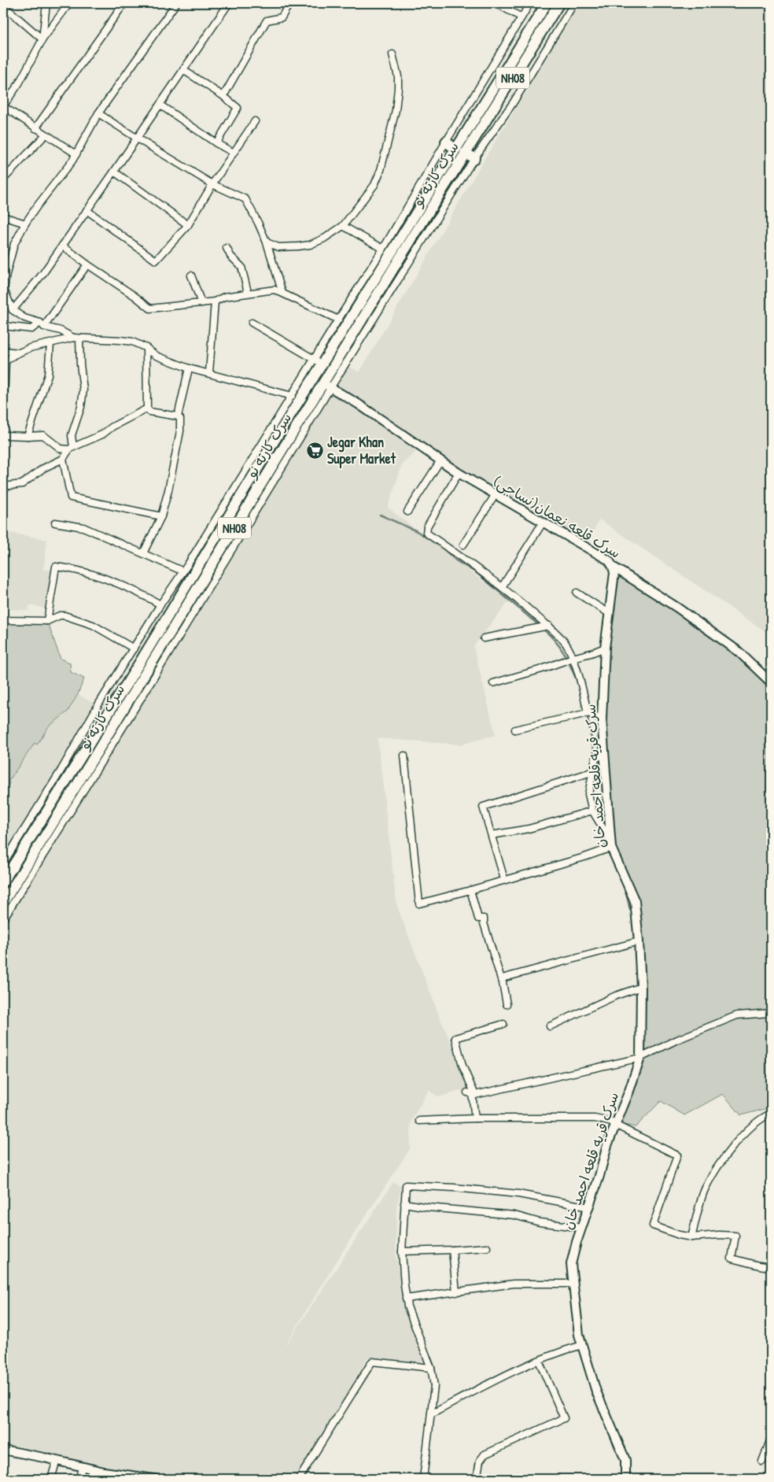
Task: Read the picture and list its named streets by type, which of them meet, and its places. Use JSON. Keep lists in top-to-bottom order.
{
  "streets": {
    "highway": ["NH08", "سرک کارته نو"],
    "street": ["سرک قلعه نعمان(نساجی)", "سرک قریه قلعه احمد خان"]
  },
  "crossings": [
    ["NH08", "سرک کارته نو"],
    ["سرک کارته نو", "سرک قلعه نعمان(نساجی)"],
    ["سرک قلعه نعمان(نساجی)", "سرک قریه قلعه احمد خان"]
  ],
  "places": {
    "supermarket": ["Jegar Khan Super Market"]
  }
}
